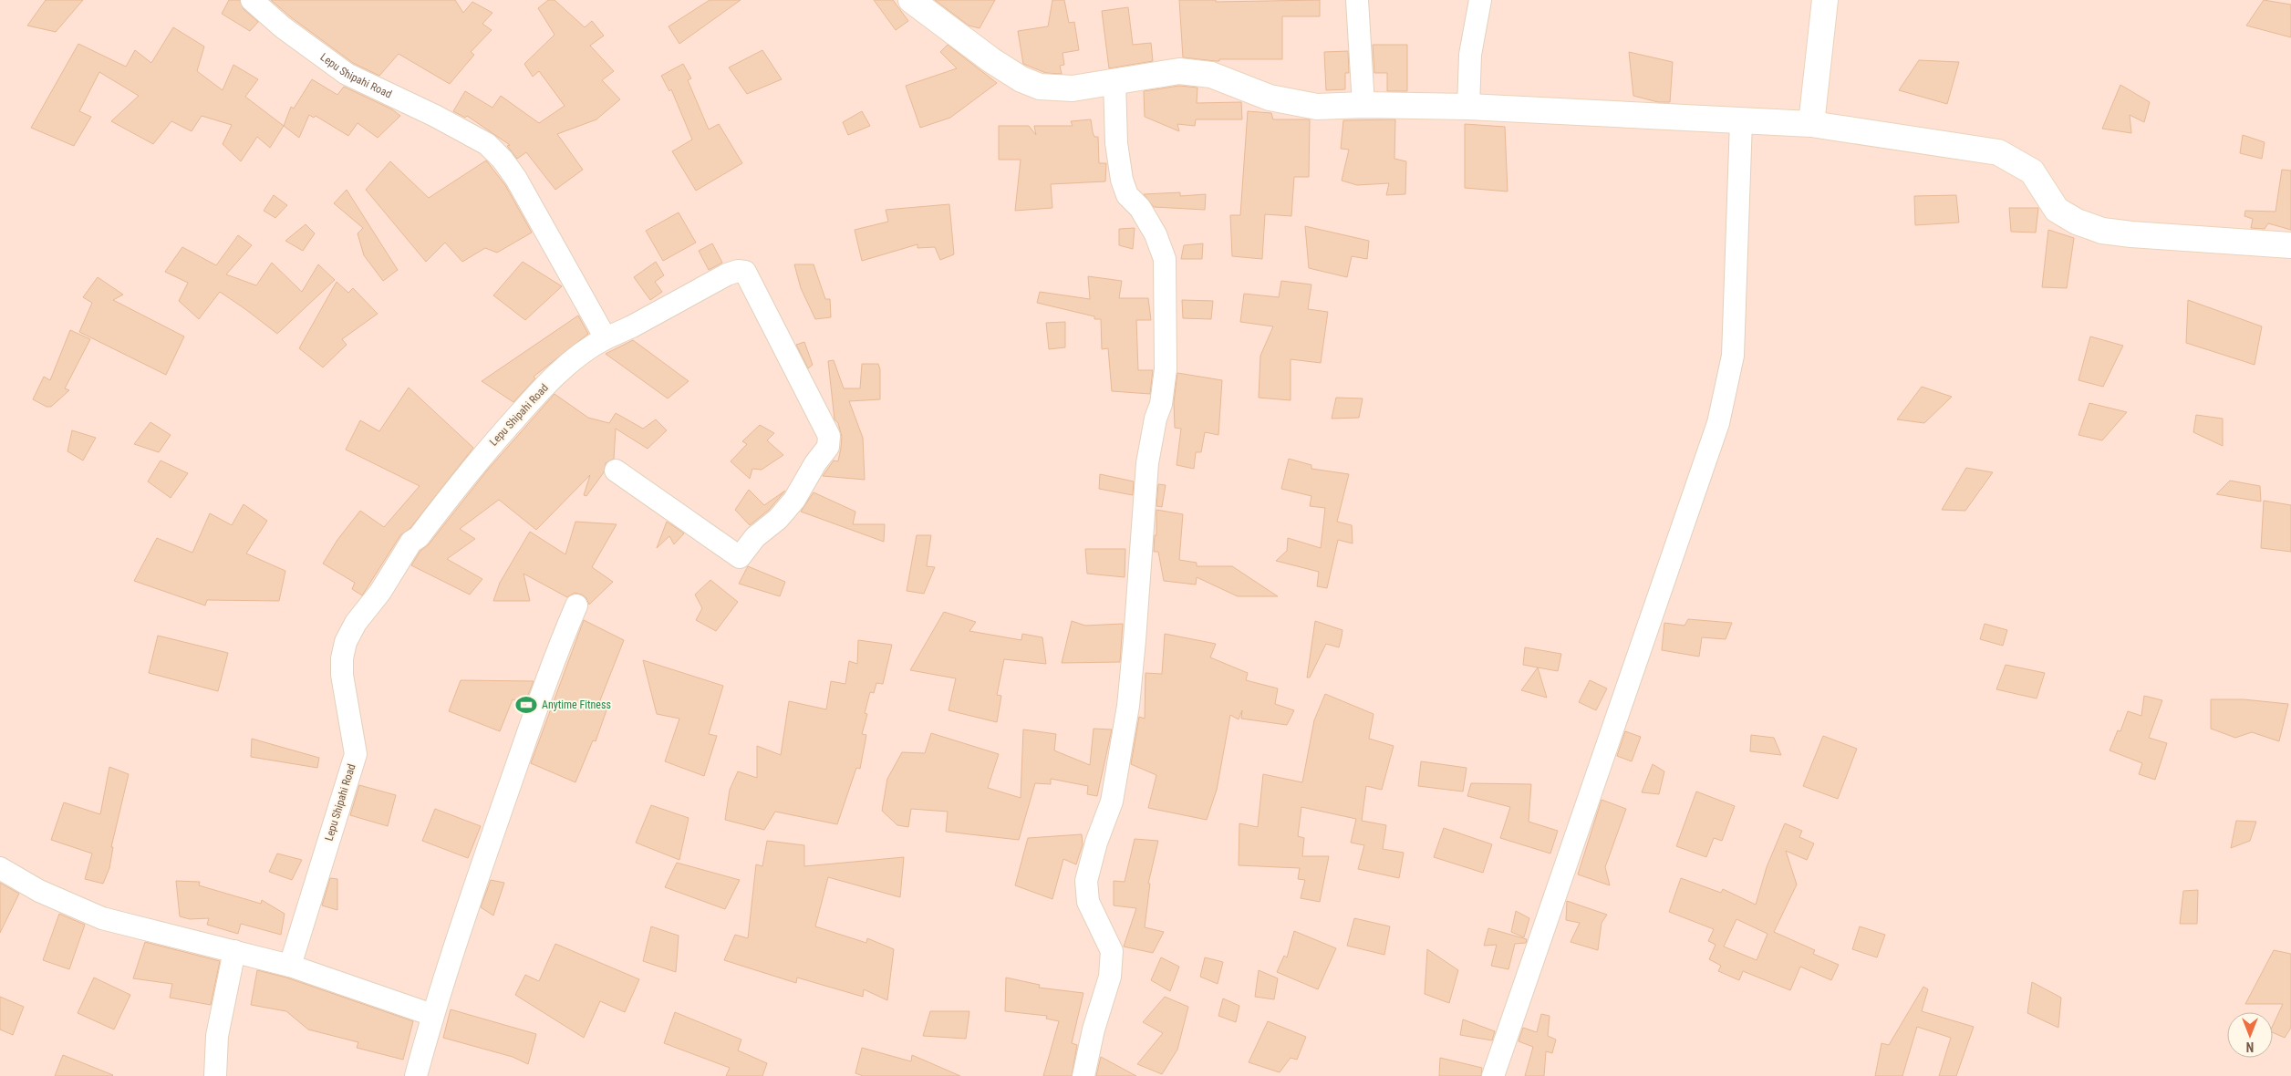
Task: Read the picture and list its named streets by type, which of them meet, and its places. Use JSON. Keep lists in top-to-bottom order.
{
  "streets": {
    "street": ["Lepu Shipahi Road"]
  },
  "places": {
    "sports": ["Anytime Fitness"]
  },
  "north": "bottom"
}
